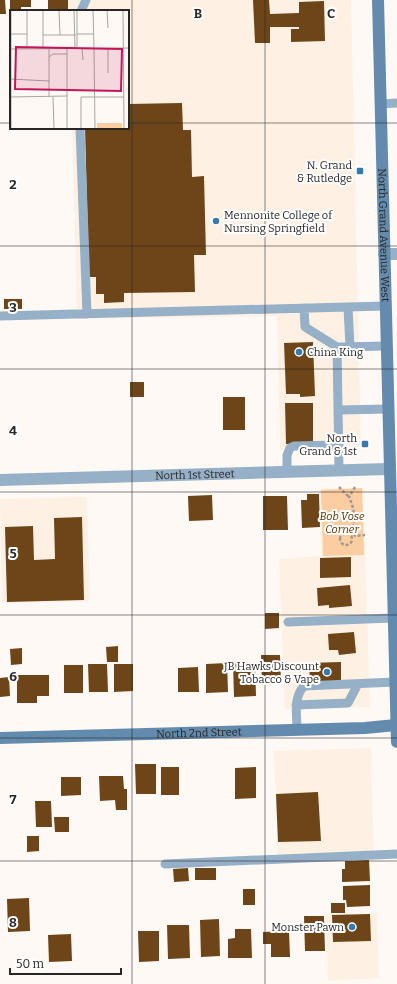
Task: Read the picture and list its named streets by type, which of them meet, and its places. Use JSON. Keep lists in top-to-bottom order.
{
  "streets": {
    "main road": ["North Grand Avenue West", "North 2nd Street"],
    "street": ["North 1st Street"]
  },
  "crossings": [
    ["North Grand Avenue West", "North 1st Street"],
    ["North Grand Avenue West", "North 2nd Street"]
  ],
  "parks": ["Bob Vose Corner"],
  "places": {
    "transit": ["N. Grand & Rutledge", "North Grand & 1st"],
    "other": [
      "Mennonite College of Nursing Springfield",
      "China King",
      "JB Hawks Discount Tobacco & Vape",
      "Monster Pawn"
    ]
  },
  "scale_bar": "50 m",
  "grid": {
    "columns": ["B", "C"],
    "rows": [
      "2",
      "3",
      "4",
      "5",
      "6",
      "7",
      "8"
    ]
  }
}
